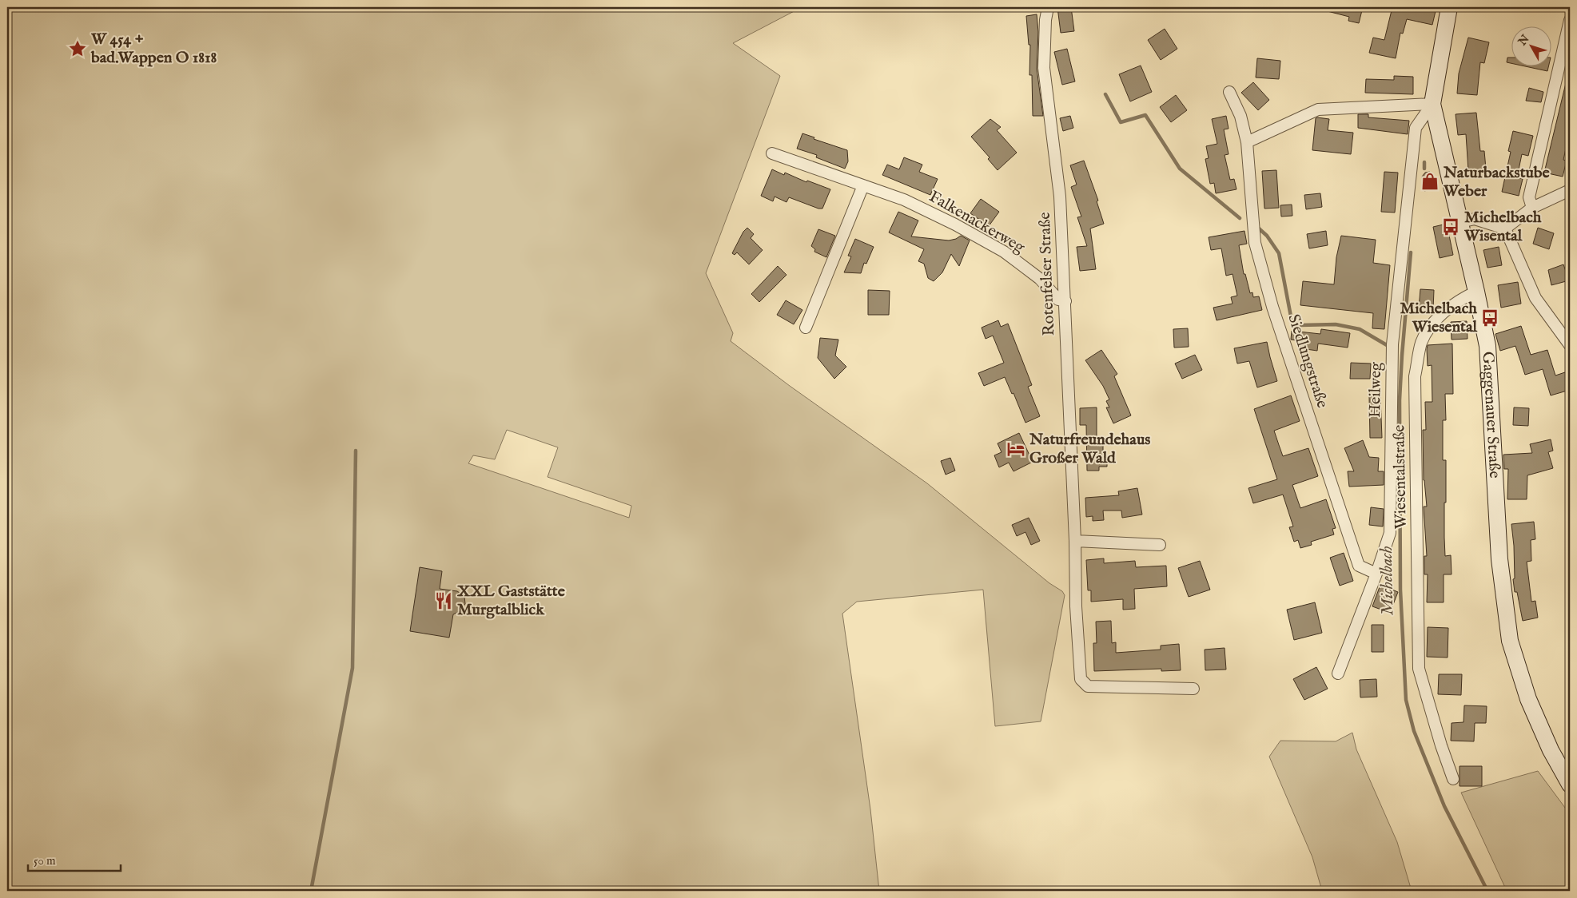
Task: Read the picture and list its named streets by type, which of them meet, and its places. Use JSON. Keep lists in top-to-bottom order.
{
  "streets": {
    "main road": ["Gaggenauer Straße"],
    "street": [
      "Falkenackerweg",
      "Rotenfelser Straße",
      "Siedlungstraße",
      "Heilweg",
      "Wiesentalstraße"
    ]
  },
  "crossings": [
    ["Falkenackerweg", "Rotenfelser Straße"],
    ["Siedlungstraße", "Heilweg"],
    ["Heilweg", "Gaggenauer Straße"],
    ["Gaggenauer Straße", "Wiesentalstraße"]
  ],
  "water": ["Michelbach"],
  "places": {
    "place": ["W 454 + bad.Wappen O 1818"],
    "shop": ["Naturbackstube Weber"],
    "bus stop": ["Michelbach Wisental", "Michelbach Wiesental"],
    "hotel": ["Naturfreundehaus Großer Wald"],
    "restaurant": ["XXL Gaststätte Murgtalblick"]
  },
  "scale_bar": "50 m",
  "north": "top left"
}
